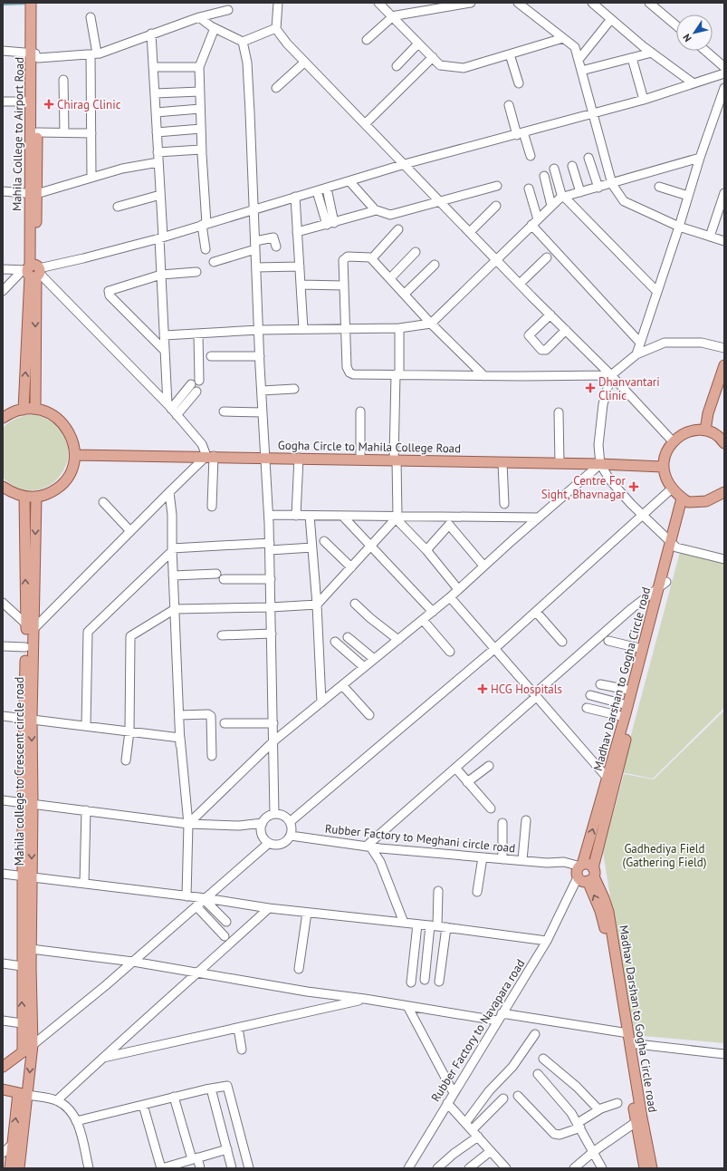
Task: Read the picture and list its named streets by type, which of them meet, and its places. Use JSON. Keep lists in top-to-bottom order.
{
  "streets": {
    "main road": [
      "Mahila College to Airport Road",
      "Gogha Circle to Mahila College Road",
      "Madhav Darshan to Gogha Circle road",
      "Mahila college to Crescent circle road"
    ],
    "street": ["Rubber Factory to Meghani circle road", "Rubber Factory to Navapara road"]
  },
  "crossings": [
    ["Madhav Darshan to Gogha Circle road", "Rubber Factory to Meghani circle road"],
    ["Madhav Darshan to Gogha Circle road", "Rubber Factory to Navapara road"],
    ["Rubber Factory to Meghani circle road", "Rubber Factory to Navapara road"]
  ],
  "parks": ["Gadhediya Field (Gathering Field)"],
  "places": {
    "health": [
      "Chirag Clinic",
      "Dhanvantari Clinic",
      "Centre For Sight, Bhavnagar",
      "HCG Hospitals"
    ]
  },
  "north": "bottom left"
}
